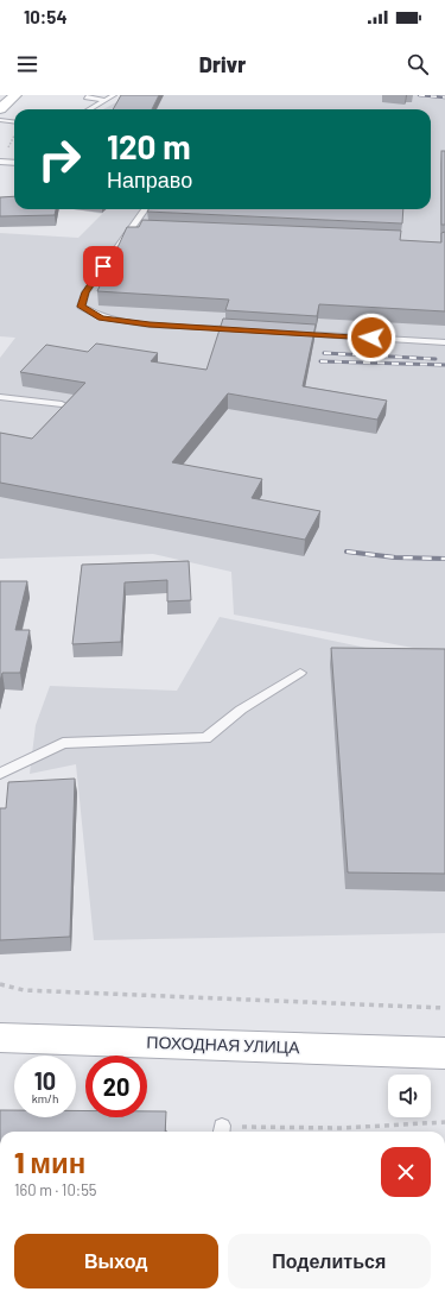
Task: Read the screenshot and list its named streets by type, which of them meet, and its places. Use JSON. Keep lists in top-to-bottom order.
{
  "streets": {
    "main road": ["ПОХОДНАЯ УЛИЦА"]
  },
  "page": {
    "status": "10:54",
    "header": "Drivr",
    "turn": ["120 m", "Направо"],
    "speed": "10 km/h",
    "limit": "20",
    "heading": ["1 мин", "160 m · 10:55"],
    "buttons": ["Выход", "Поделиться"]
  }
}
